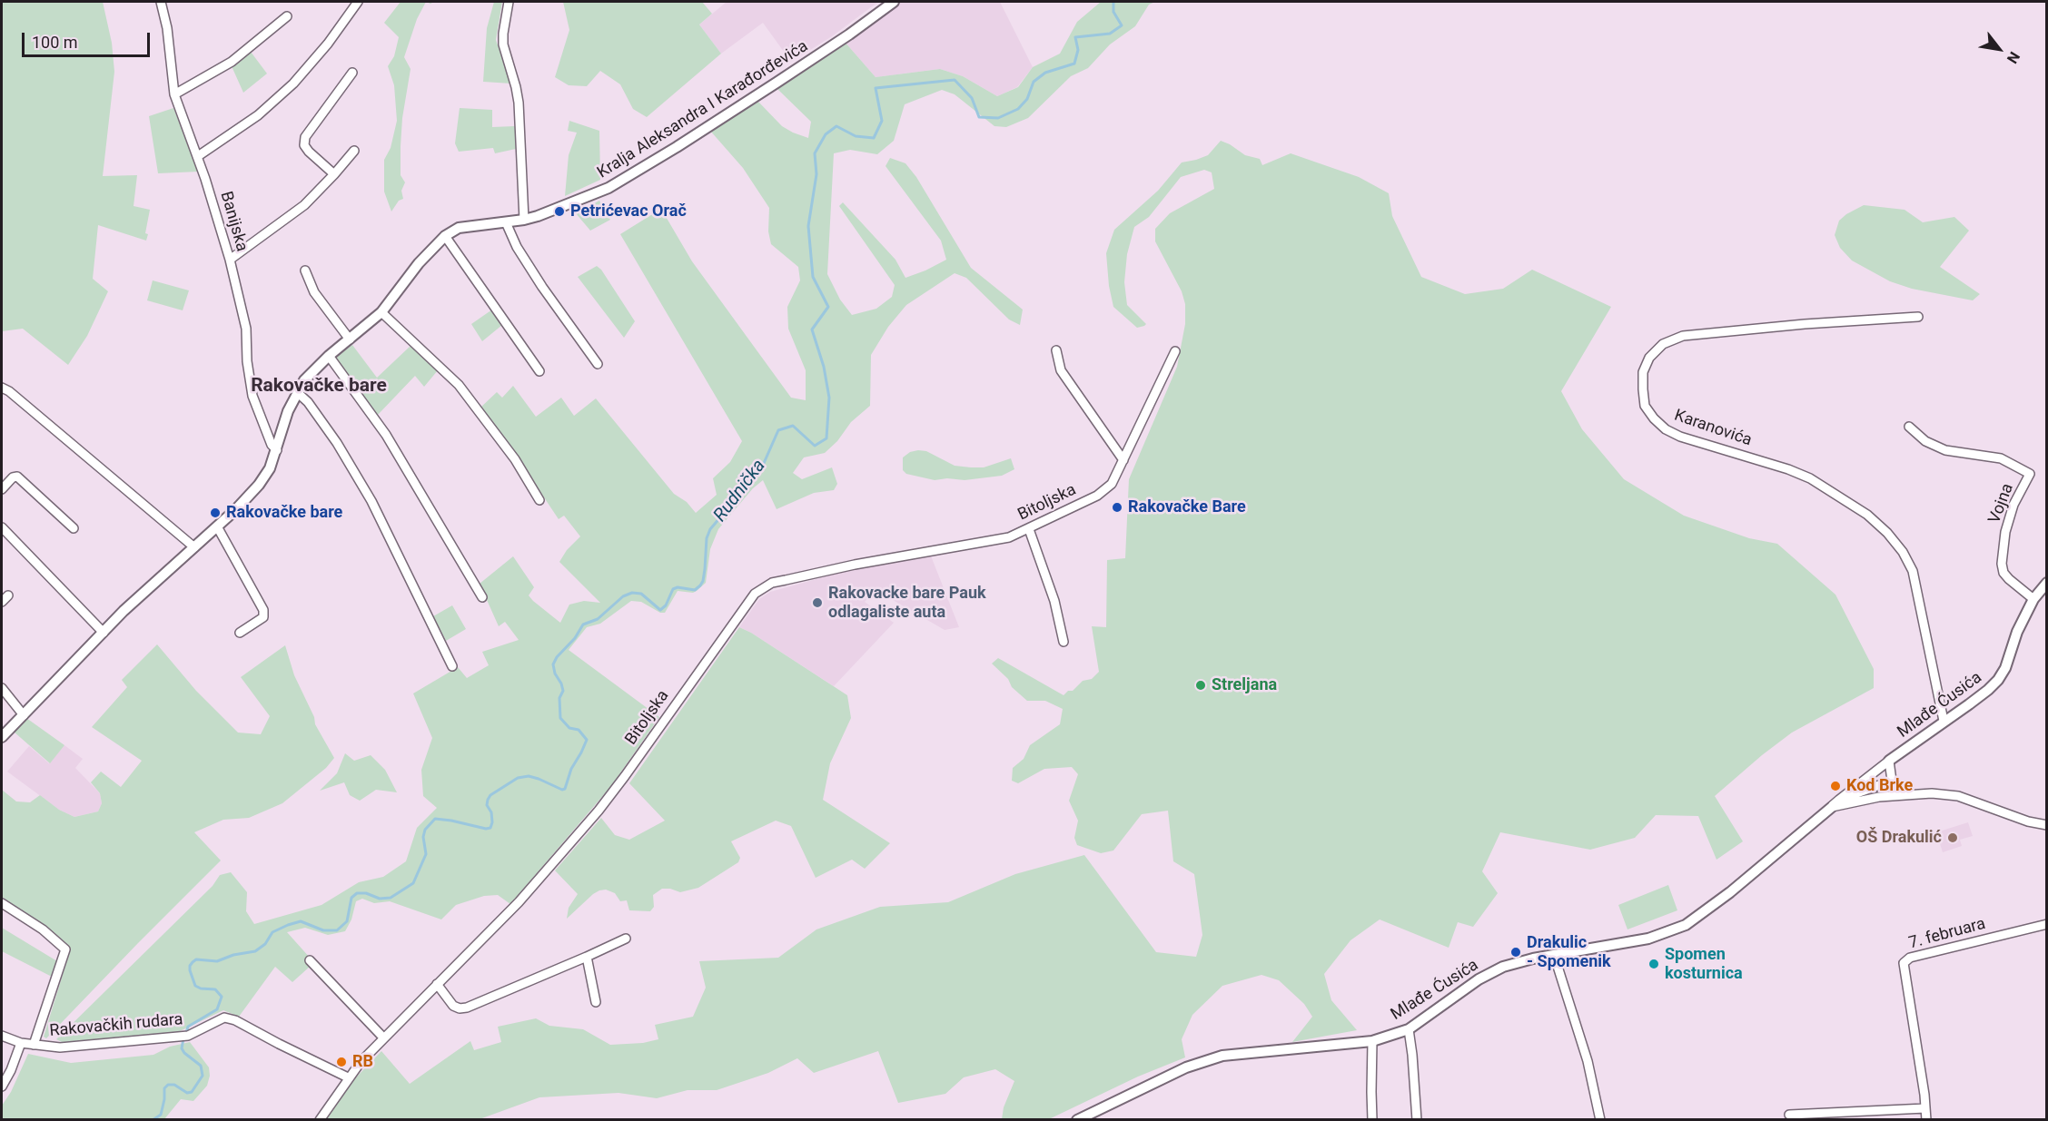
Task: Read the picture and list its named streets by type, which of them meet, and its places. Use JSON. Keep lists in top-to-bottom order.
{
  "streets": {
    "street": [
      "Kralja Aleksandra I Karađorđevića",
      "Banijska",
      "Karanovića",
      "Bitoljska",
      "Vojna",
      "Mlađe Ćusića",
      "7. februara",
      "Rakovačkih rudara"
    ]
  },
  "crossings": [
    ["Kralja Aleksandra I Karađorđevića", "Banijska"],
    ["Karanovića", "Mlađe Ćusića"],
    ["Bitoljska", "Rakovačkih rudara"],
    ["Vojna", "Mlađe Ćusića"]
  ],
  "districts": ["Rakovačke bare"],
  "water": ["Rudnička"],
  "places": [
    "Petrićevac Orač",
    "Rakovačke Bare",
    "Rakovačke bare",
    "Rakovacke bare Pauk odlagaliste auta",
    "Streljana",
    "Kod Brke",
    "OŠ Drakulić",
    "Drakulic - Spomenik",
    "Spomen kosturnica",
    "RB"
  ],
  "scale_bar": "100 m",
  "north": "bottom right"
}
